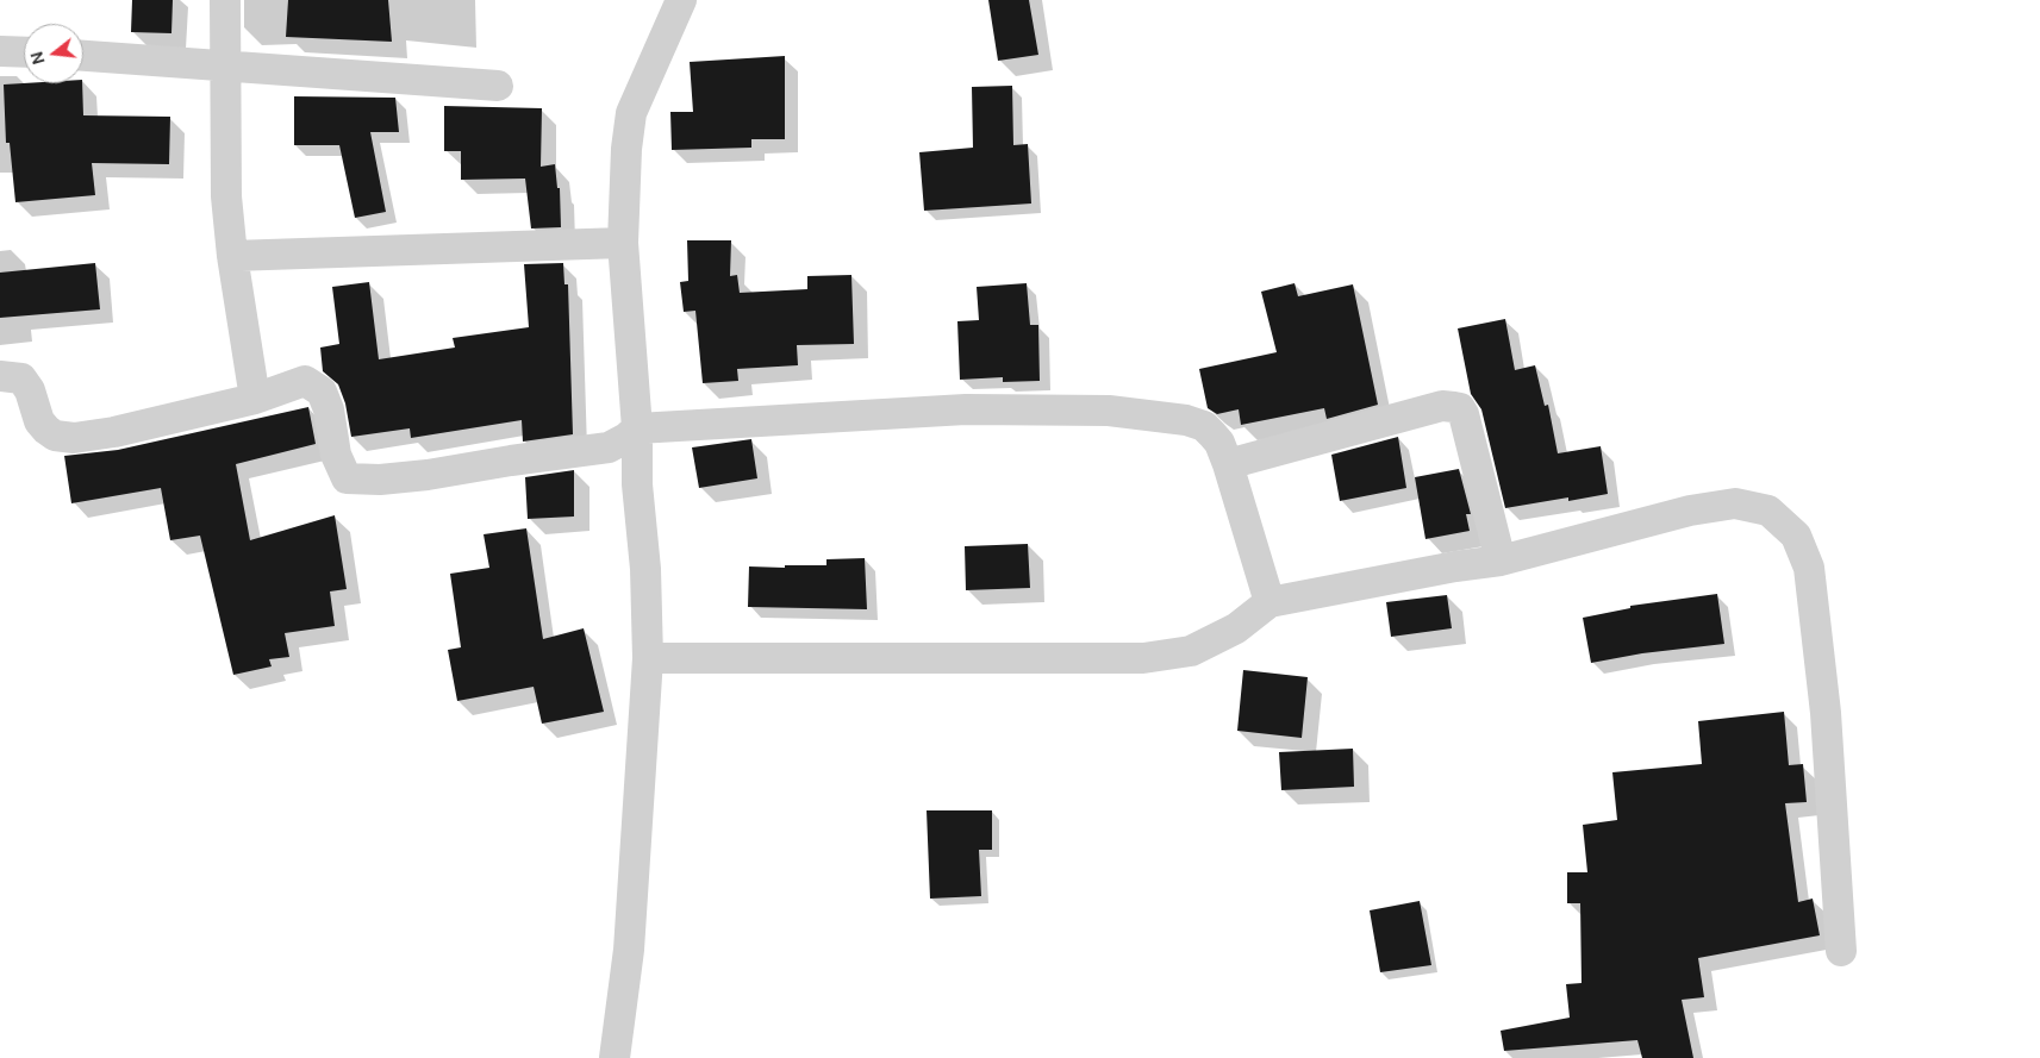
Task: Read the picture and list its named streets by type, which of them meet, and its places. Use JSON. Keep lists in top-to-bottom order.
{
  "north": "left"
}
